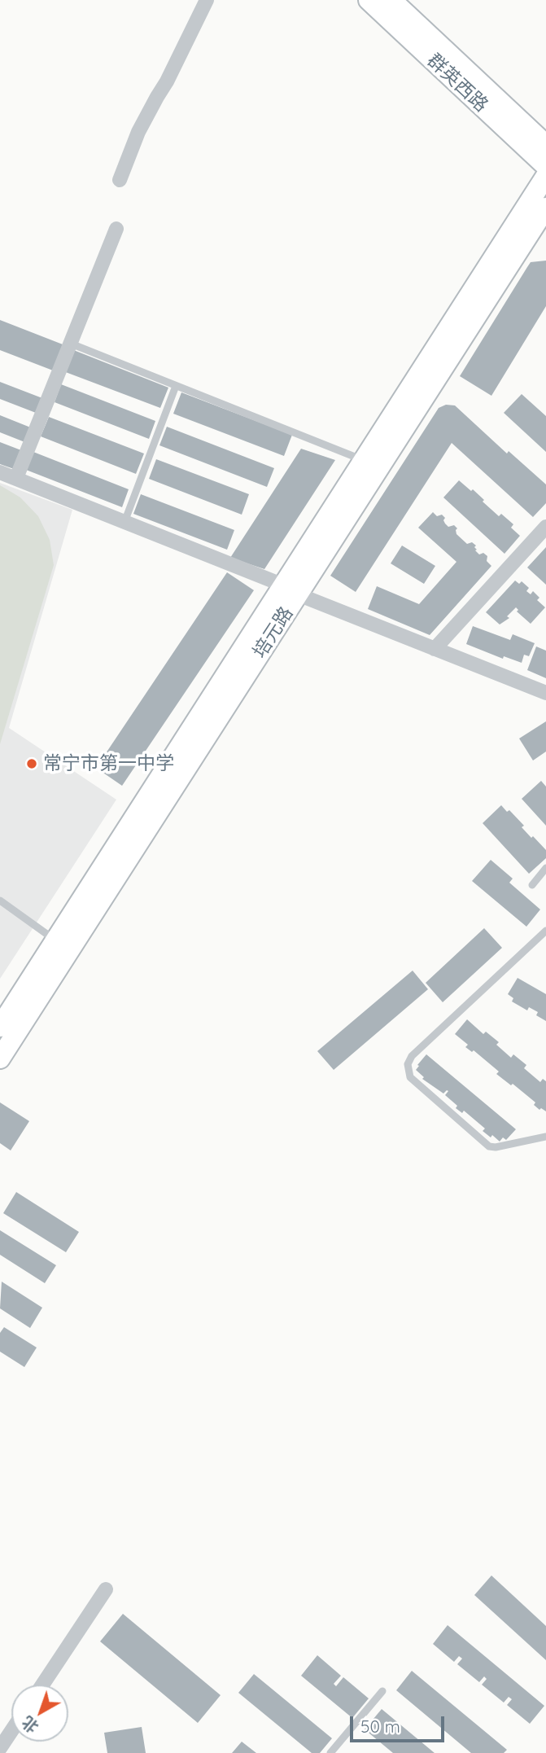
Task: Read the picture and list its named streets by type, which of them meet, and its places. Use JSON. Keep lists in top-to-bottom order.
{
  "streets": {
    "main road": ["群英西路", "培元路"]
  },
  "places": ["常宁市第一中学"],
  "scale_bar": "50 m",
  "north": "bottom left"
}
